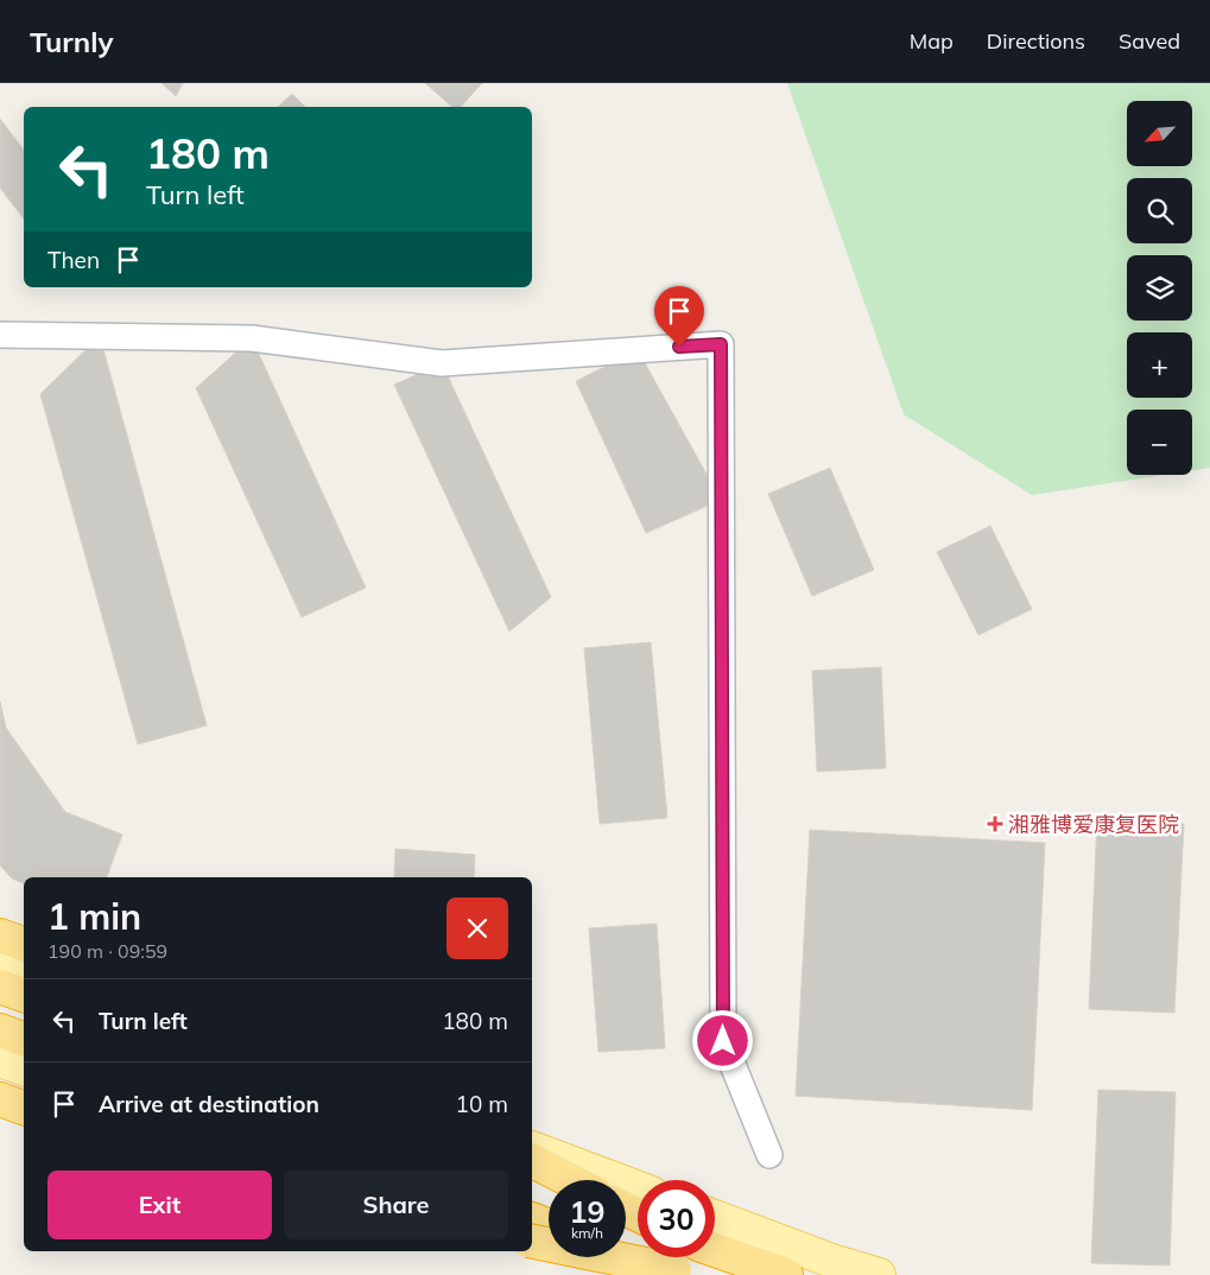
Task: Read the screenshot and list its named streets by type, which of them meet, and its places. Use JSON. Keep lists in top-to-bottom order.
{
  "places": {
    "health": ["湘雅博爱康复医院"]
  },
  "north": "bottom left",
  "page": {
    "header": "Turnly",
    "nav": ["Map", "Directions", "Saved"],
    "map_buttons": ["+", "−"],
    "turn": ["180 m", "Turn left"],
    "then": "Then",
    "heading": ["1 min", "190 m · 09:59"],
    "list": [
      {
        "name": "Turn left",
        "value": "180 m"
      },
      {
        "name": "Arrive at destination",
        "value": "10 m"
      }
    ],
    "buttons": ["Exit", "Share"],
    "speed": "19 km/h",
    "limit": "30"
  }
}
